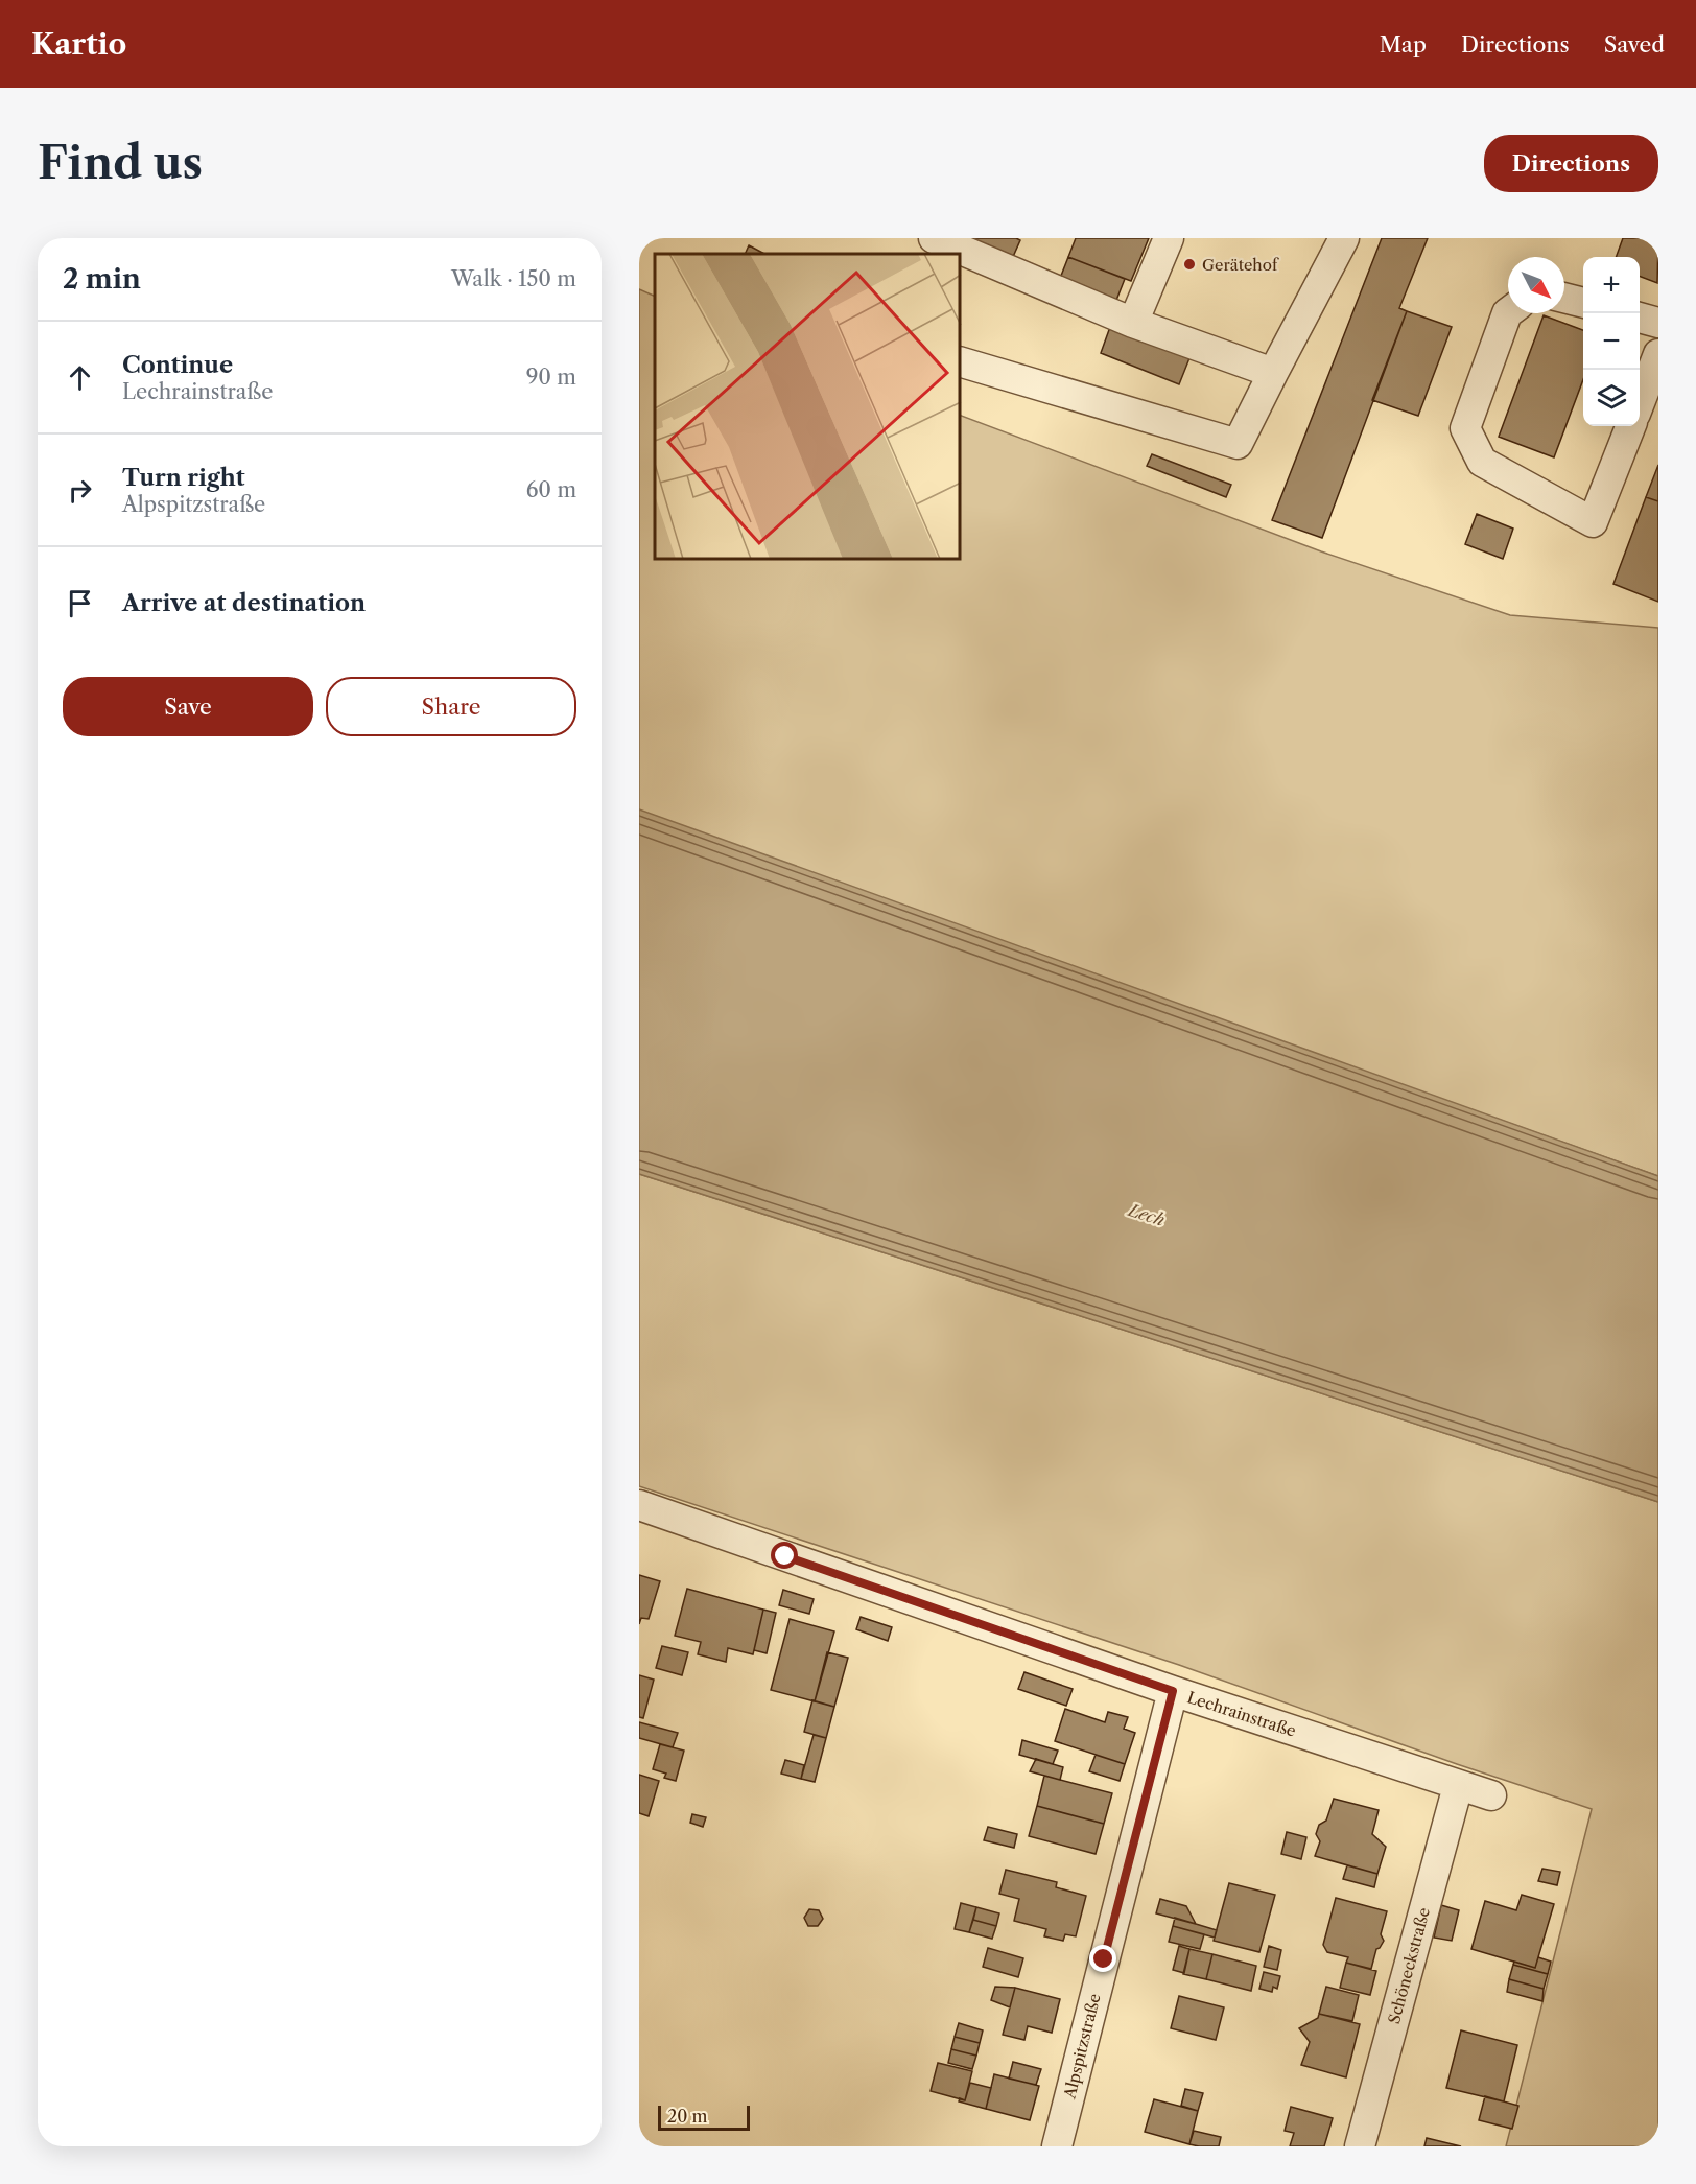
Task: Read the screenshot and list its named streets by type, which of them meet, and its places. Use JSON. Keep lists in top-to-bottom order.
{
  "streets": {
    "street": ["Lechrainstraße", "Schöneckstraße", "Alpspitzstraße"]
  },
  "crossings": [
    ["Lechrainstraße", "Schöneckstraße"],
    ["Lechrainstraße", "Alpspitzstraße"]
  ],
  "water": ["Lech"],
  "places": ["Gerätehof"],
  "scale_bar": "20 m",
  "north": "bottom right",
  "page": {
    "header": "Kartio",
    "nav": ["Map", "Directions", "Saved"],
    "buttons": [
      "Directions",
      ["Save", "Share"]
    ],
    "title": "Find us",
    "heading": ["2 min", "Walk · 150 m"],
    "map_buttons": ["+", "−"],
    "list": [
      ["Continue", "Lechrainstraße", "90 m"],
      ["Turn right", "Alpspitzstraße", "60 m"],
      "Arrive at destination"
    ],
    "scale": "20 m"
  }
}
